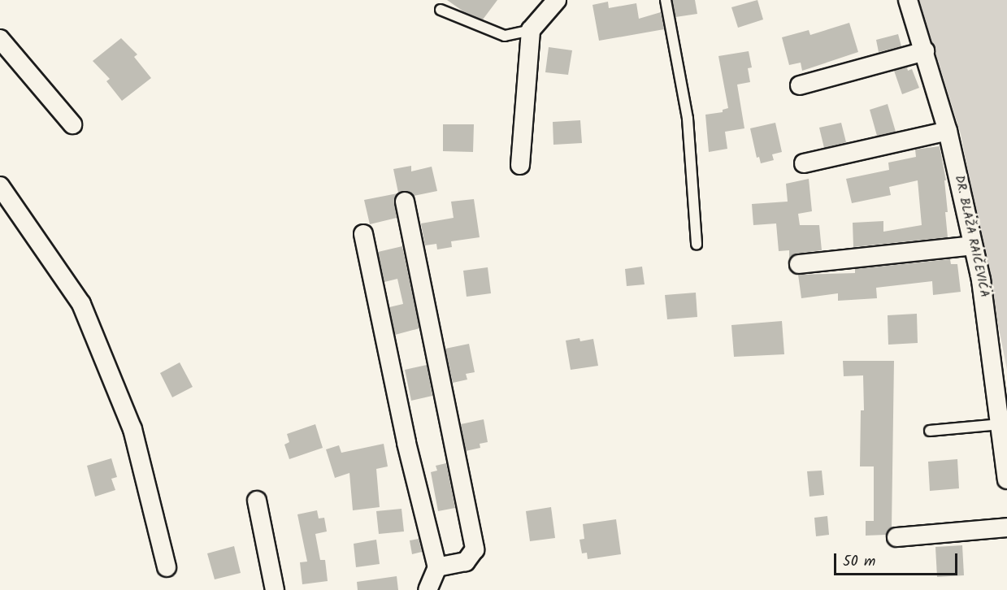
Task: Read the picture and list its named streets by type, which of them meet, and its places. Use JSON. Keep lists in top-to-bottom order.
{
  "streets": {
    "street": ["DR. BLAŽA RAIČEVIĆA"]
  },
  "scale_bar": "50 m"
}
